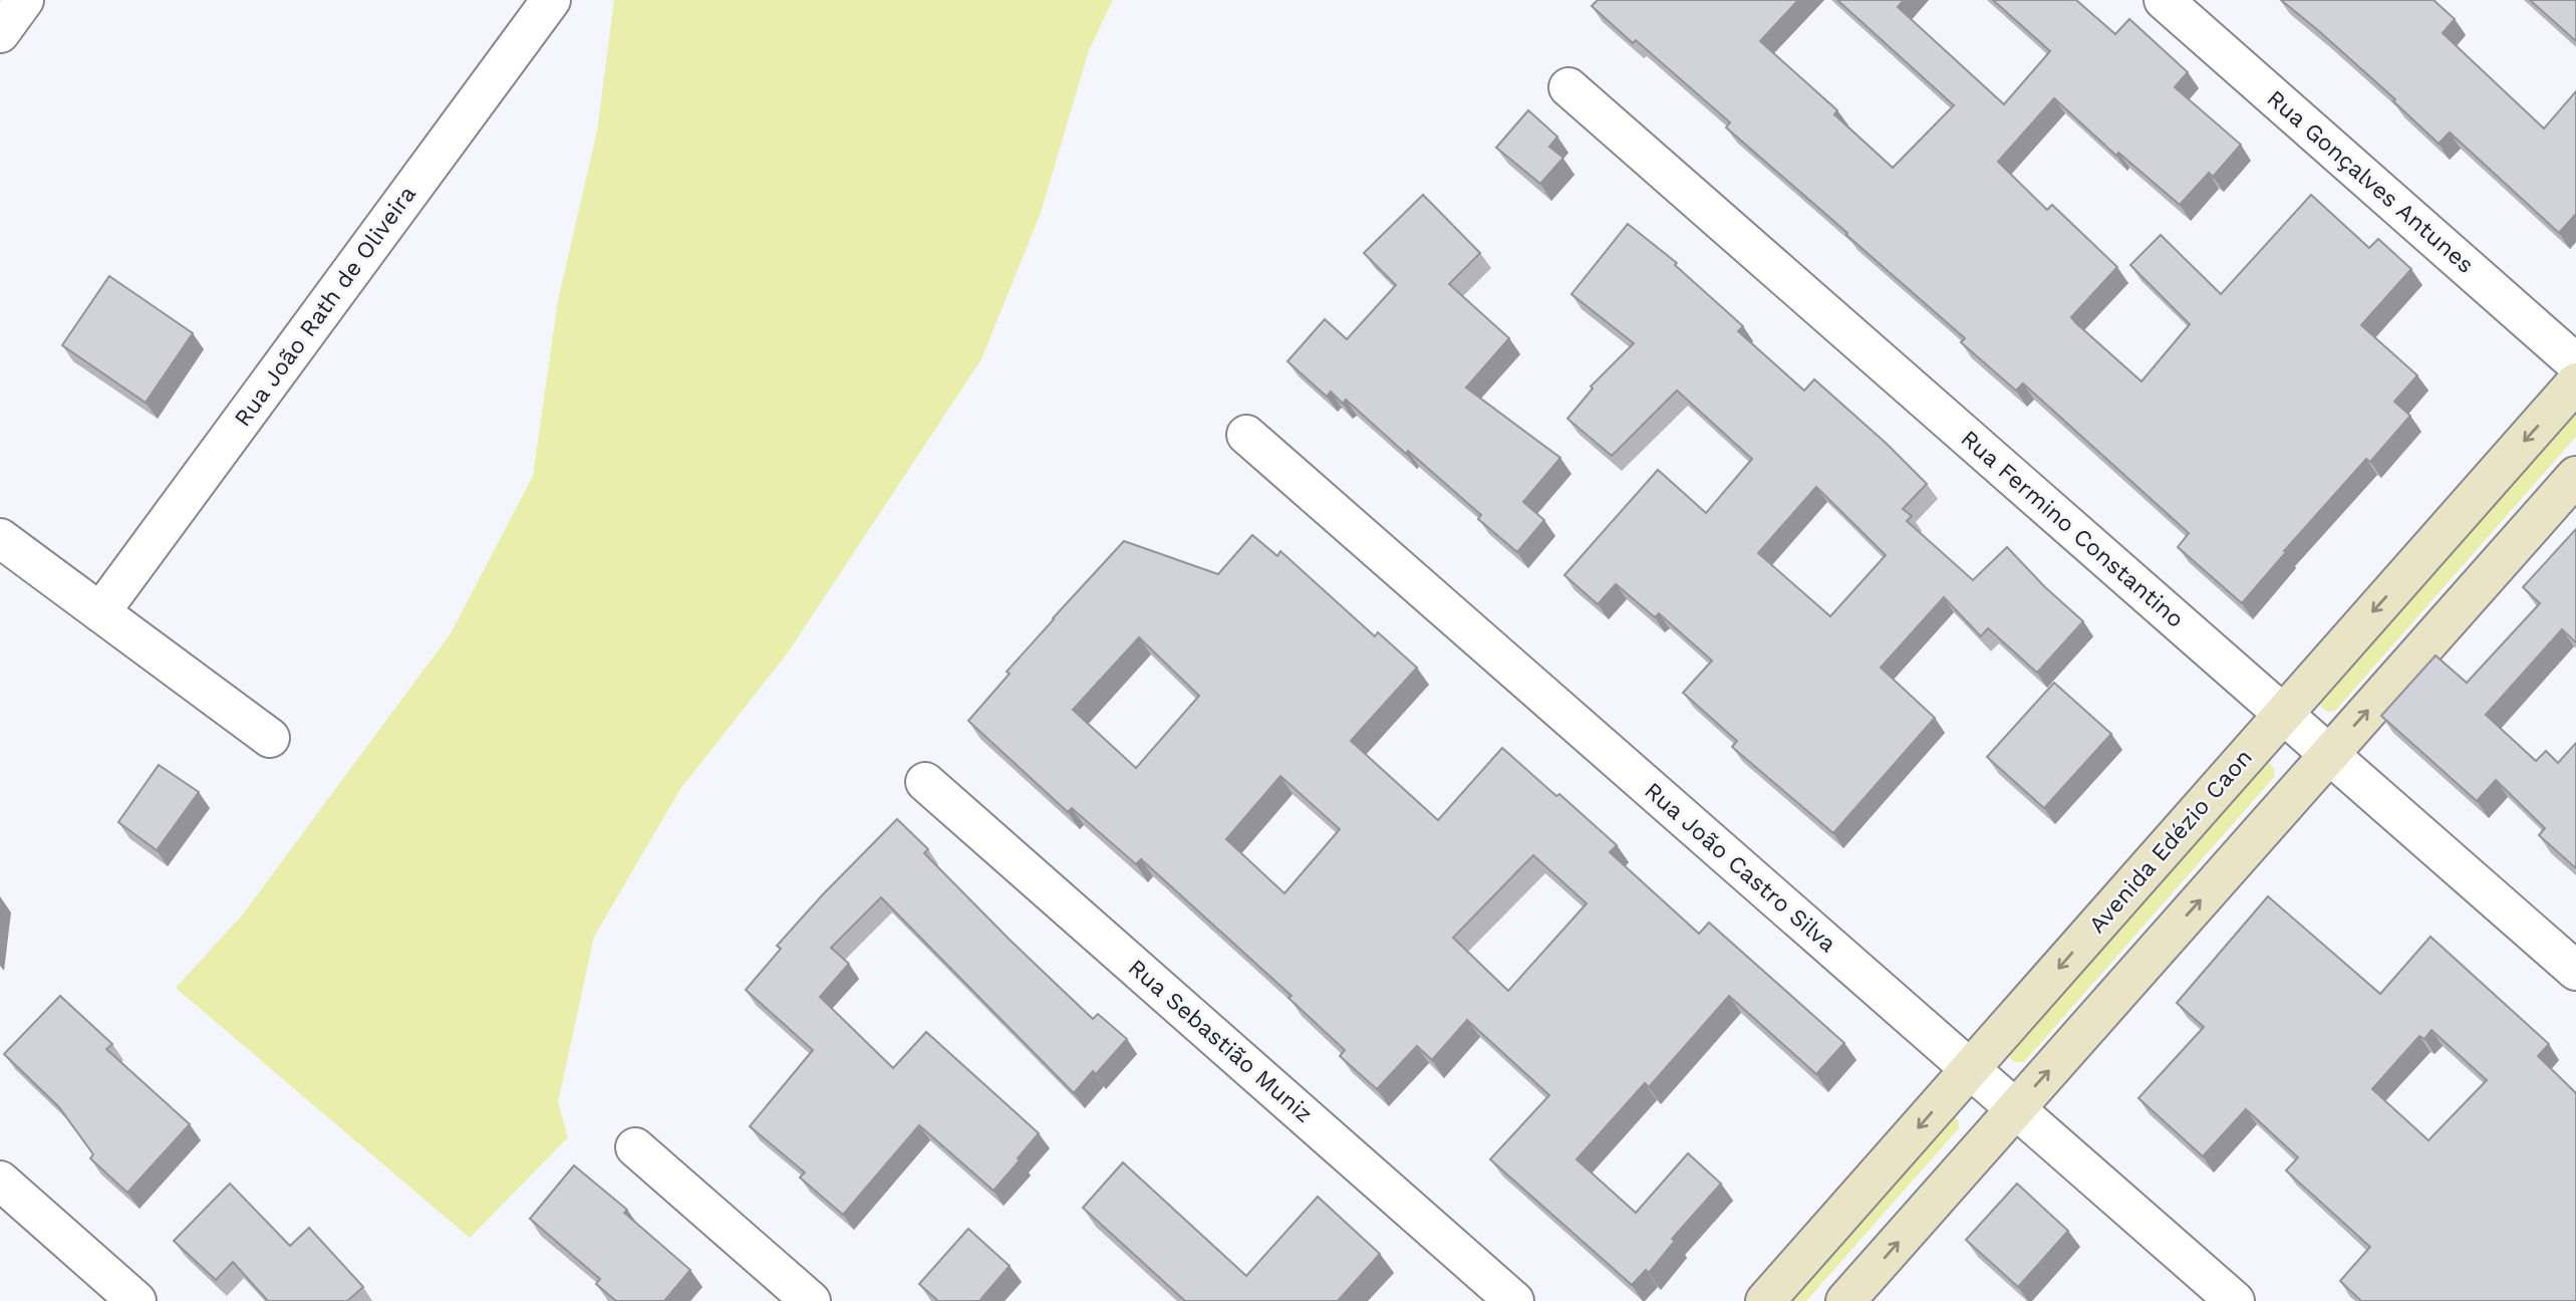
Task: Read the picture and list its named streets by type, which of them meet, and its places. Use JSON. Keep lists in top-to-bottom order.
{
  "streets": {
    "main road": ["Avenida Edézio Caon"],
    "street": [
      "Rua Gonçalves Antunes",
      "Rua João Rath de Oliveira",
      "Rua Fermino Constantino",
      "Rua João Castro Silva",
      "Rua Sebastião Muniz"
    ]
  },
  "crossings": [
    ["Rua Fermino Constantino", "Avenida Edézio Caon"],
    ["Avenida Edézio Caon", "Rua João Castro Silva"]
  ]
}
